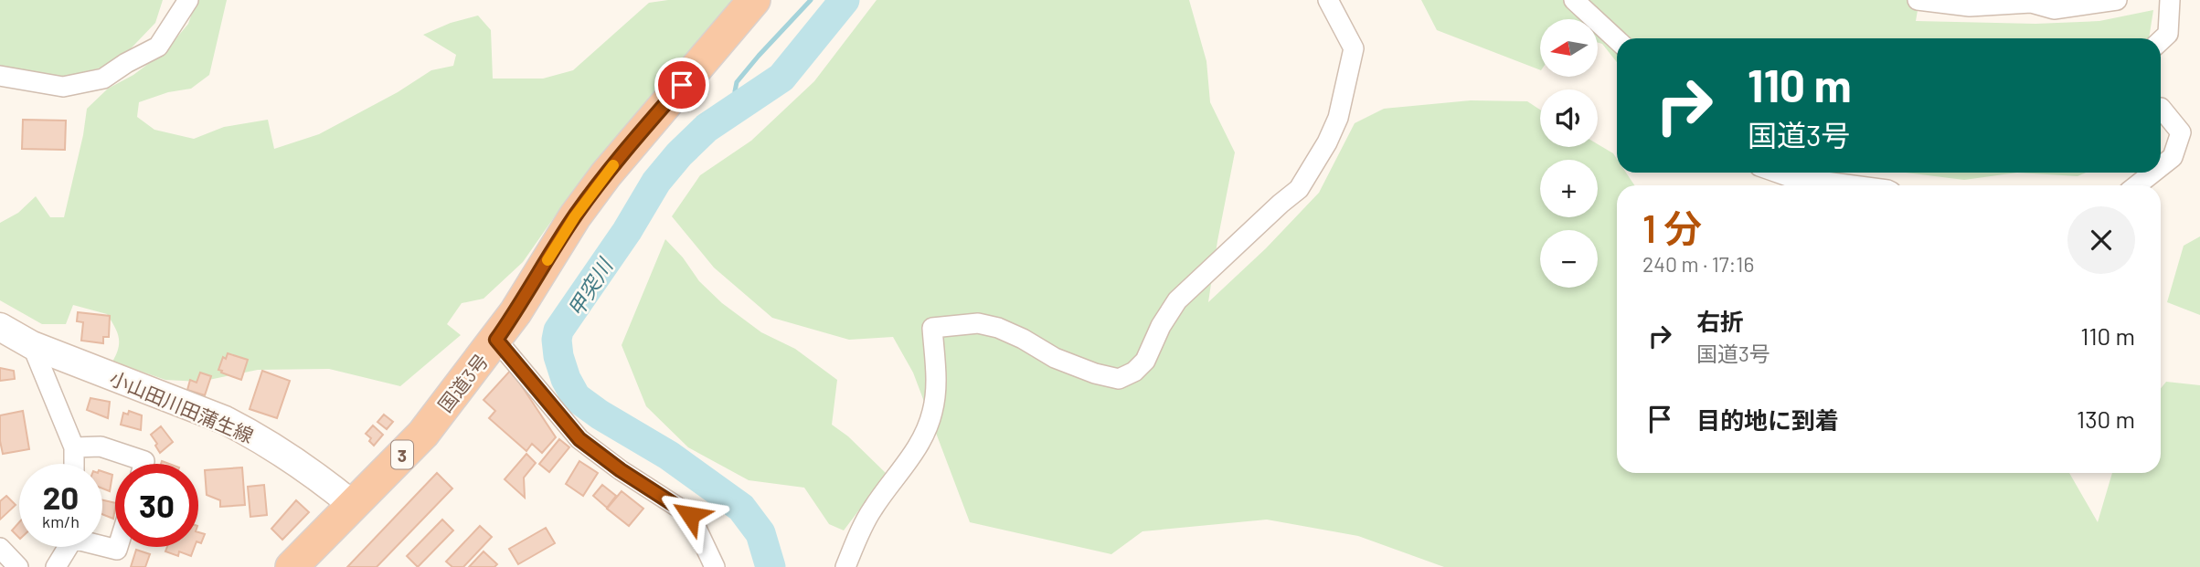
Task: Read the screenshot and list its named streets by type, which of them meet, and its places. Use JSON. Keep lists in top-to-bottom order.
{
  "streets": {
    "highway": ["国道3号", "3"],
    "main road": ["小山田川田蒲生線"]
  },
  "crossings": [
    ["国道3号", "小山田川田蒲生線"]
  ],
  "water": ["甲突川"],
  "north": "left",
  "page": {
    "map_buttons": ["+", "−"],
    "turn": ["110 m", "国道3号"],
    "heading": ["1 分", "240 m · 17:16"],
    "list": [
      {
        "name": "右折",
        "note": "国道3号",
        "value": "110 m"
      },
      {
        "name": "目的地に到着",
        "value": "130 m"
      }
    ],
    "speed": "20 km/h",
    "limit": "30"
  }
}
